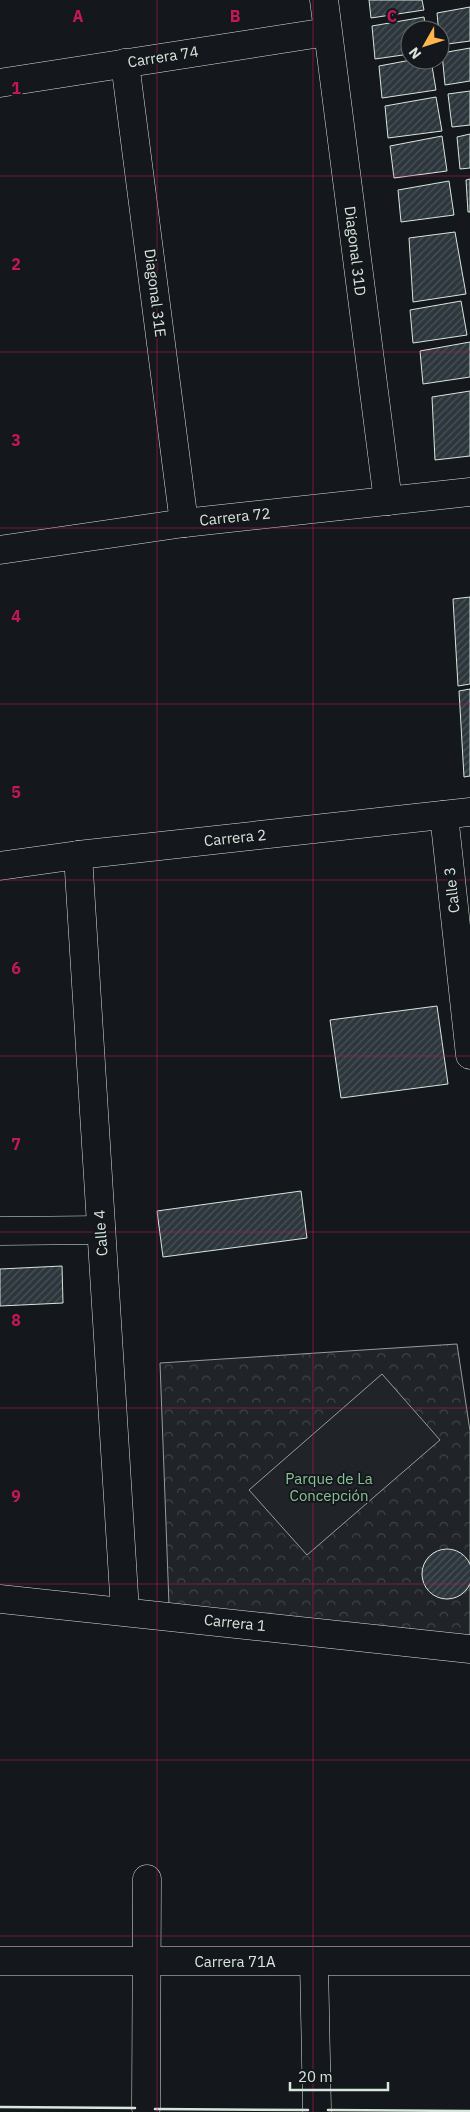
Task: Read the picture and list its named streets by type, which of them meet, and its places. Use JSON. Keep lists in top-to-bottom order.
{
  "streets": {
    "street": [
      "Carrera 74",
      "Diagonal 31D",
      "Diagonal 31E",
      "Carrera 72",
      "Carrera 2",
      "Calle 3",
      "Calle 4",
      "Carrera 1",
      "Carrera 71A"
    ]
  },
  "crossings": [
    ["Carrera 74", "Diagonal 31D"],
    ["Carrera 74", "Diagonal 31E"],
    ["Diagonal 31D", "Carrera 72"],
    ["Diagonal 31E", "Carrera 72"],
    ["Carrera 2", "Calle 3"],
    ["Carrera 2", "Calle 4"],
    ["Calle 4", "Carrera 1"]
  ],
  "parks": ["Parque de La Concepción"],
  "scale_bar": "20 m",
  "north": "bottom left",
  "grid": {
    "columns": ["A", "B", "C"],
    "rows": [
      "1",
      "2",
      "3",
      "4",
      "5",
      "6",
      "7",
      "8",
      "9"
    ]
  }
}
